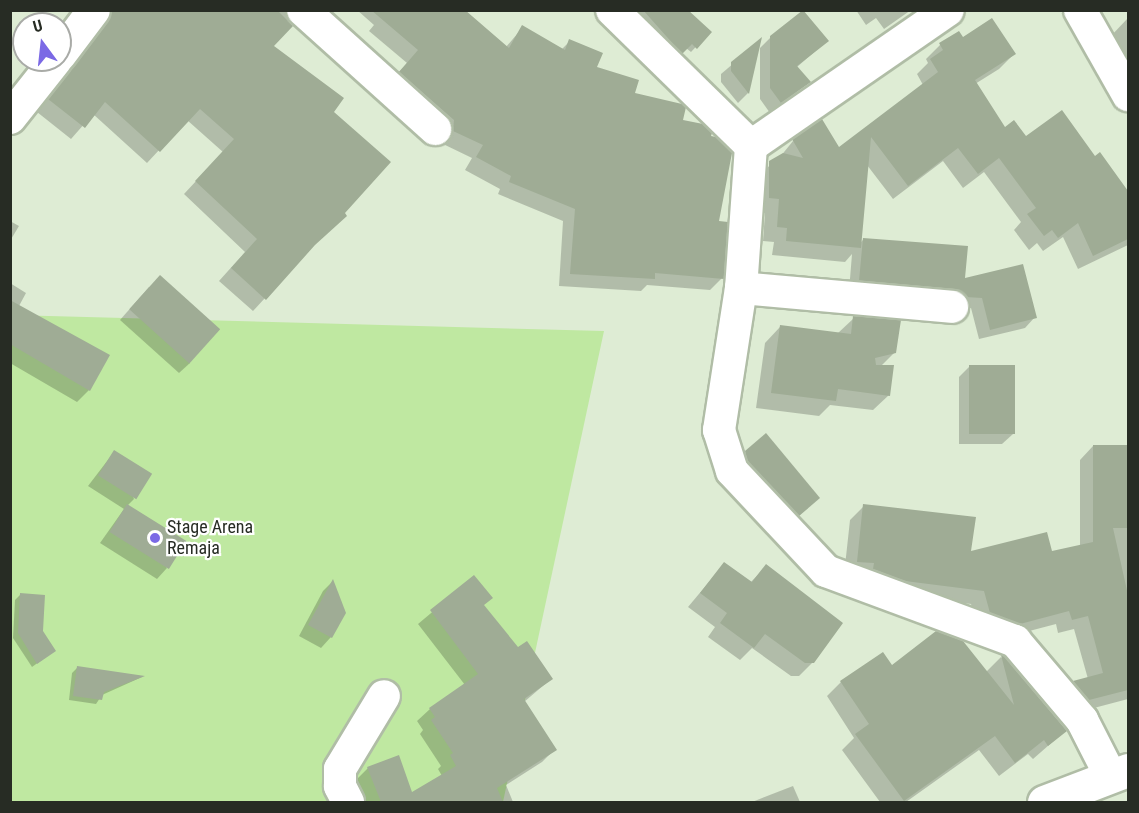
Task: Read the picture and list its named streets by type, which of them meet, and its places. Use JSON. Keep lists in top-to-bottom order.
{
  "places": ["Stage Arena Remaja"],
  "north": "top"
}
